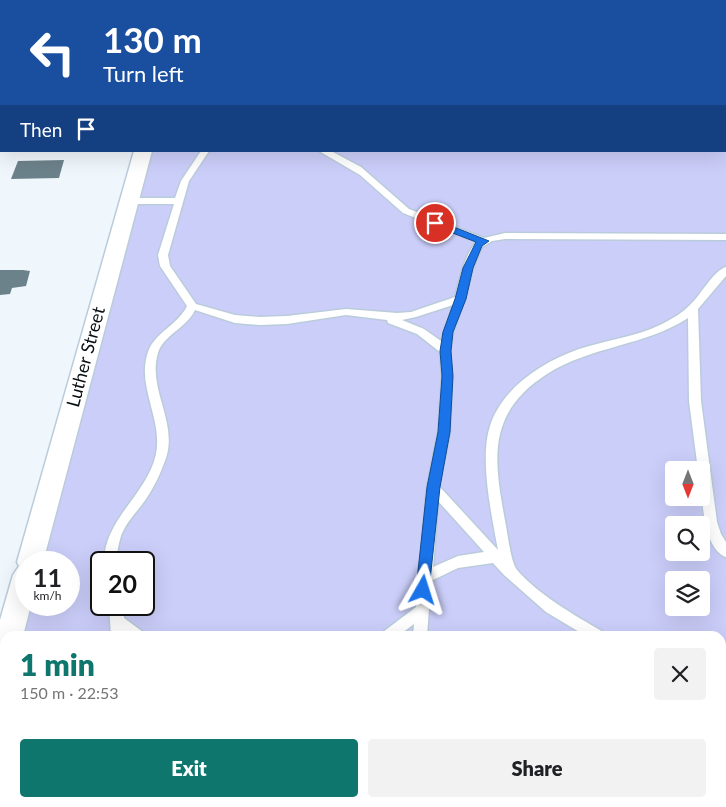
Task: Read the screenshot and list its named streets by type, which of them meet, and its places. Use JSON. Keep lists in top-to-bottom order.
{
  "streets": {
    "street": ["Luther Street"]
  },
  "north": "bottom",
  "page": {
    "turn": ["130 m", "Turn left"],
    "then": "Then",
    "speed": "11 km/h",
    "limit": "20",
    "heading": ["1 min", "150 m · 22:53"],
    "buttons": ["Exit", "Share"]
  }
}
